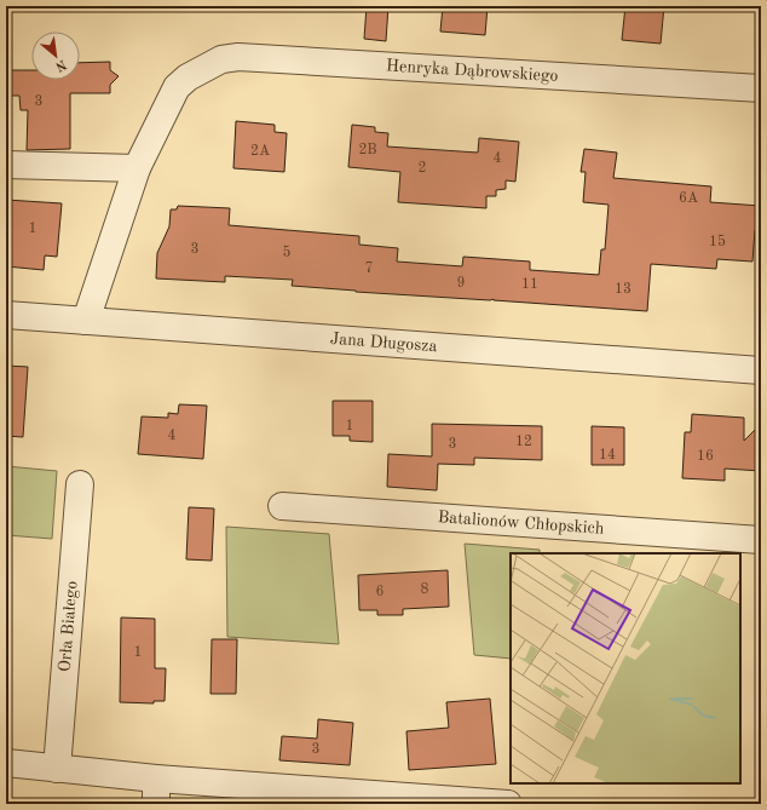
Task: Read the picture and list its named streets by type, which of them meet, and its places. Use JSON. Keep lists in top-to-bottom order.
{
  "streets": {
    "street": [
      "Henryka Dąbrowskiego",
      "Jana Długosza",
      "Batalionów Chłopskich",
      "Orła Białego"
    ]
  },
  "house_numbers": [
    "3",
    "2B",
    "2A",
    "4",
    "2",
    "6A",
    "1",
    "15",
    "3",
    "5",
    "7",
    "9",
    "11",
    "13",
    "1",
    "4",
    "12",
    "3",
    "14",
    "16",
    "8",
    "6",
    "1",
    "3"
  ],
  "north": "bottom right"
}
